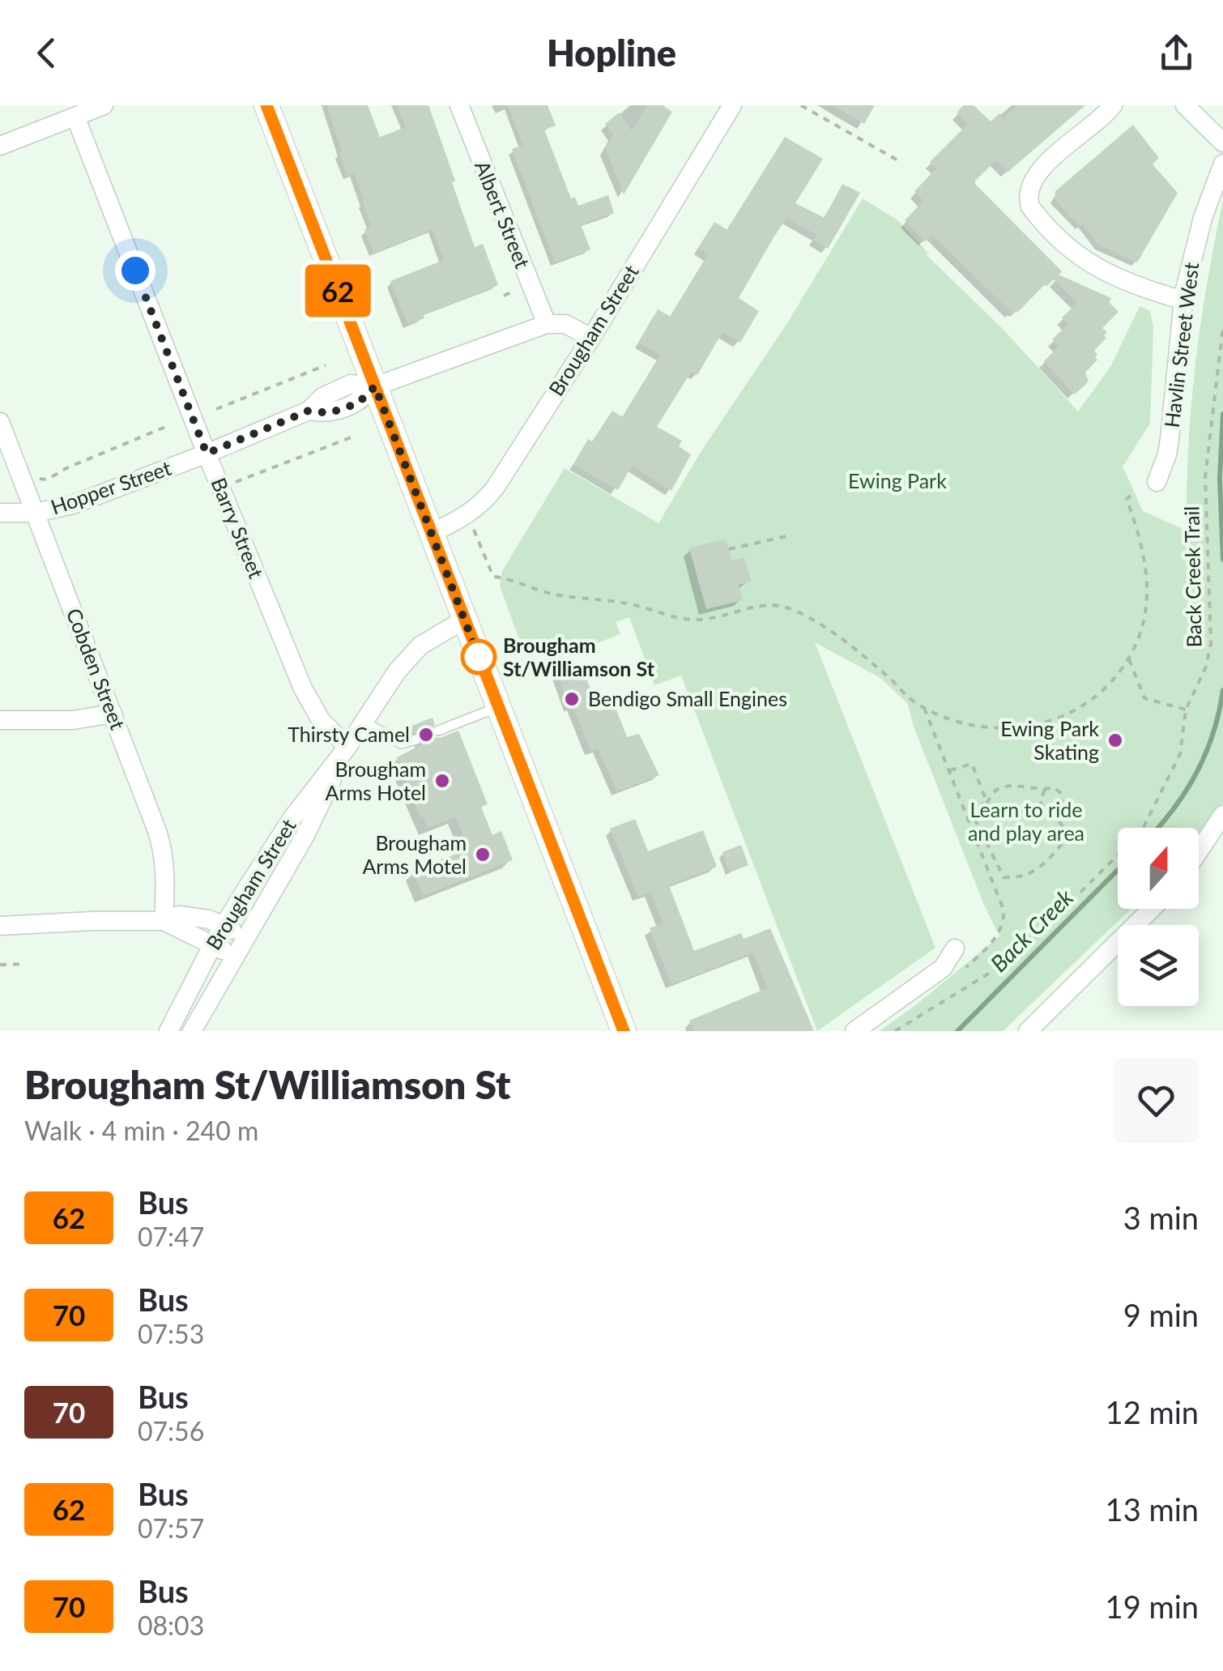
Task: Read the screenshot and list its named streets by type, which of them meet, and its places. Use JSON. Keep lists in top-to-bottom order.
{
  "streets": {
    "street": [
      "Albert Street",
      "Brougham Street",
      "Havlin Street West",
      "Hopper Street",
      "Barry Street",
      "Cobden Street"
    ],
    "path": ["Back Creek Trail"]
  },
  "crossings": [
    ["Albert Street", "Hopper Street"],
    ["Brougham Street", "Barry Street"],
    ["Hopper Street", "Barry Street"],
    ["Hopper Street", "Cobden Street"]
  ],
  "water": ["Back Creek"],
  "parks": ["Ewing Park", "Learn to ride and play area"],
  "places": [
    "Brougham St/Williamson St",
    "Bendigo Small Engines",
    "Thirsty Camel",
    "Ewing Park Skating",
    "Brougham Arms Hotel",
    "Brougham Arms Motel"
  ],
  "lines": ["bus line 62"],
  "north": "top",
  "page": {
    "header": "Hopline",
    "on_map": "62",
    "heading": ["Brougham St/Williamson St", "Walk · 4 min · 240 m"],
    "list": [
      {
        "mark": "62",
        "name": "Bus",
        "note": "07:47",
        "value": "3 min"
      },
      {
        "mark": "70",
        "name": "Bus",
        "note": "07:53",
        "value": "9 min"
      },
      {
        "mark": "70",
        "name": "Bus",
        "note": "07:56",
        "value": "12 min"
      },
      {
        "mark": "62",
        "name": "Bus",
        "note": "07:57",
        "value": "13 min"
      },
      {
        "mark": "70",
        "name": "Bus",
        "note": "08:03",
        "value": "19 min"
      }
    ]
  }
}
